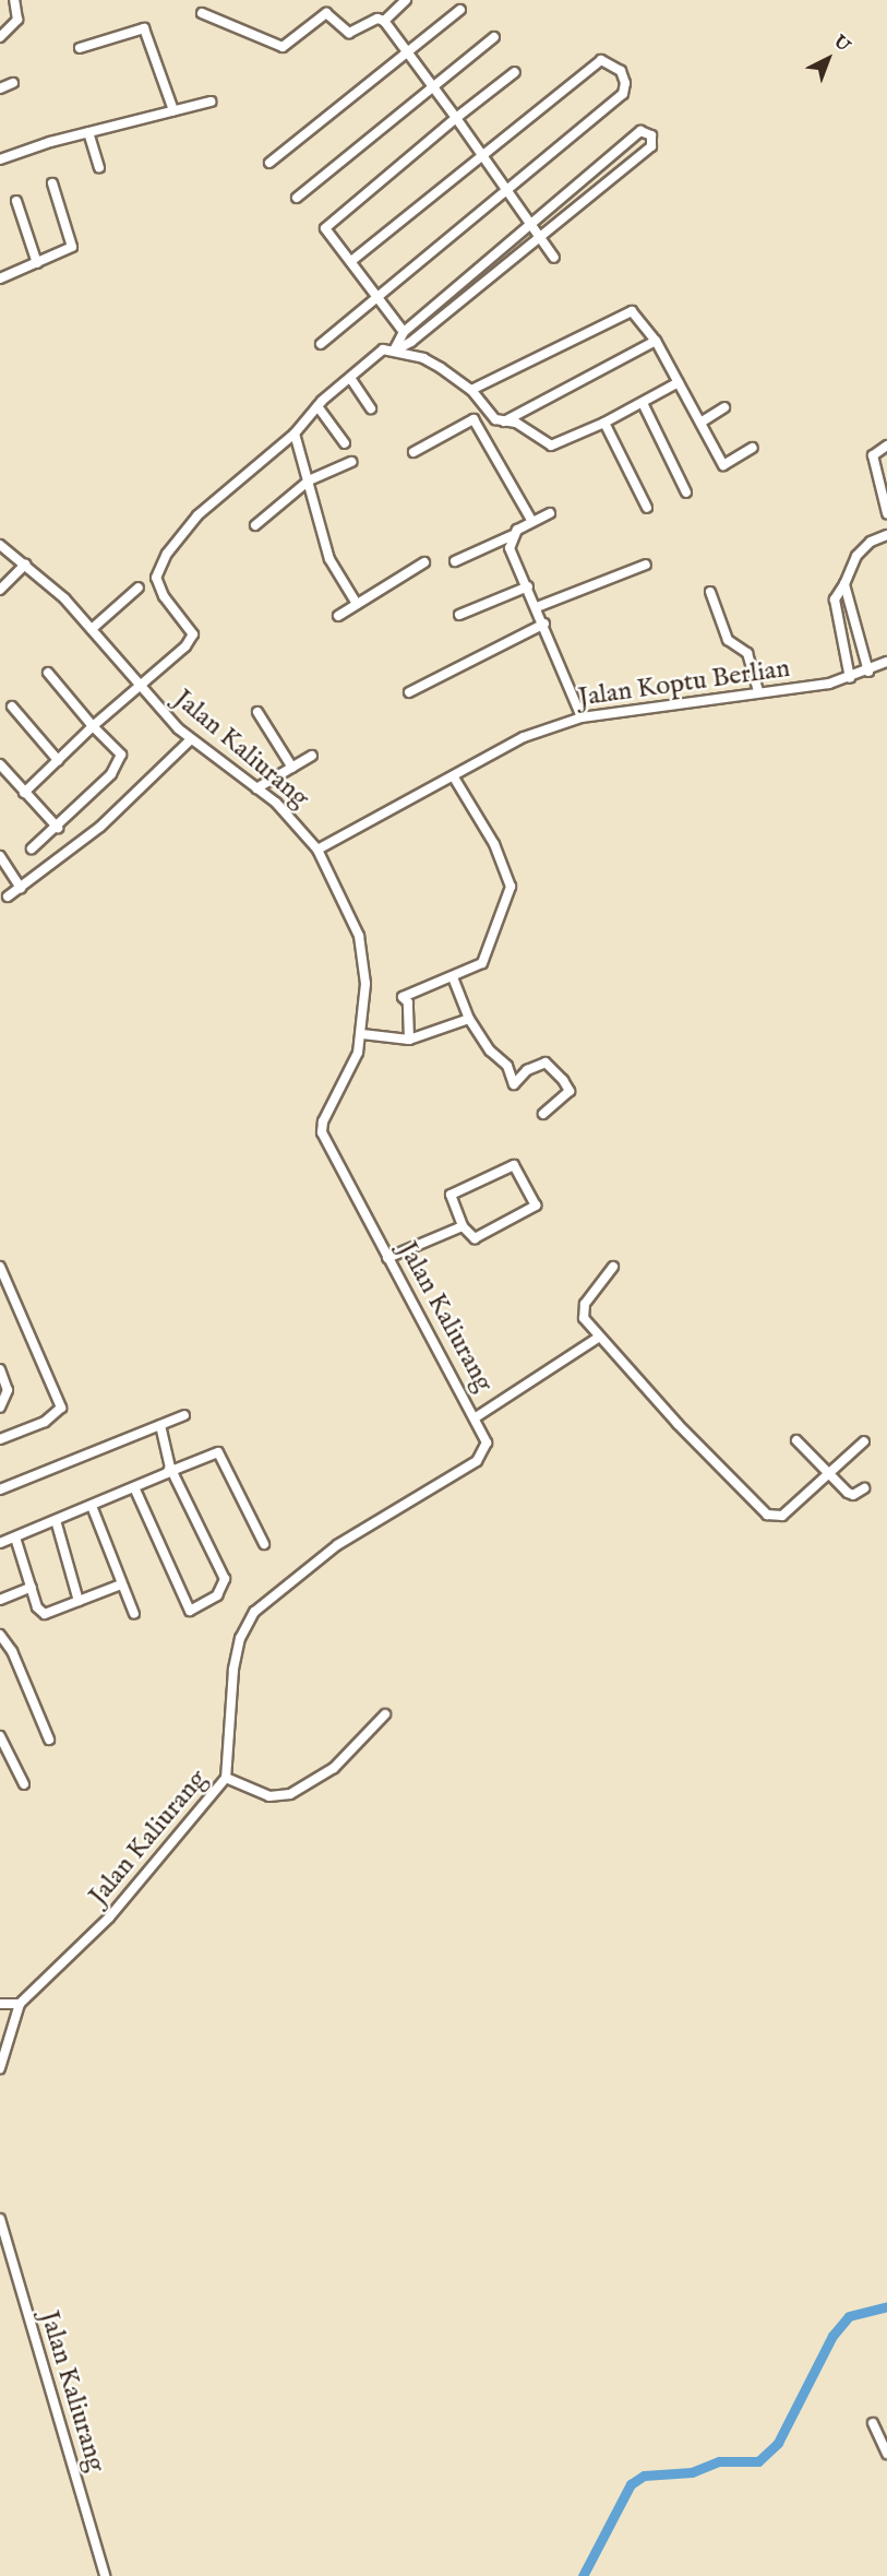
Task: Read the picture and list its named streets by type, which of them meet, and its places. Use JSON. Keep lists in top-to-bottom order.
{
  "streets": {
    "street": ["Jalan Koptu Berlian", "Jalan Kaliurang"]
  },
  "crossings": [
    ["Jalan Koptu Berlian", "Jalan Kaliurang"]
  ],
  "north": "top right"
}
